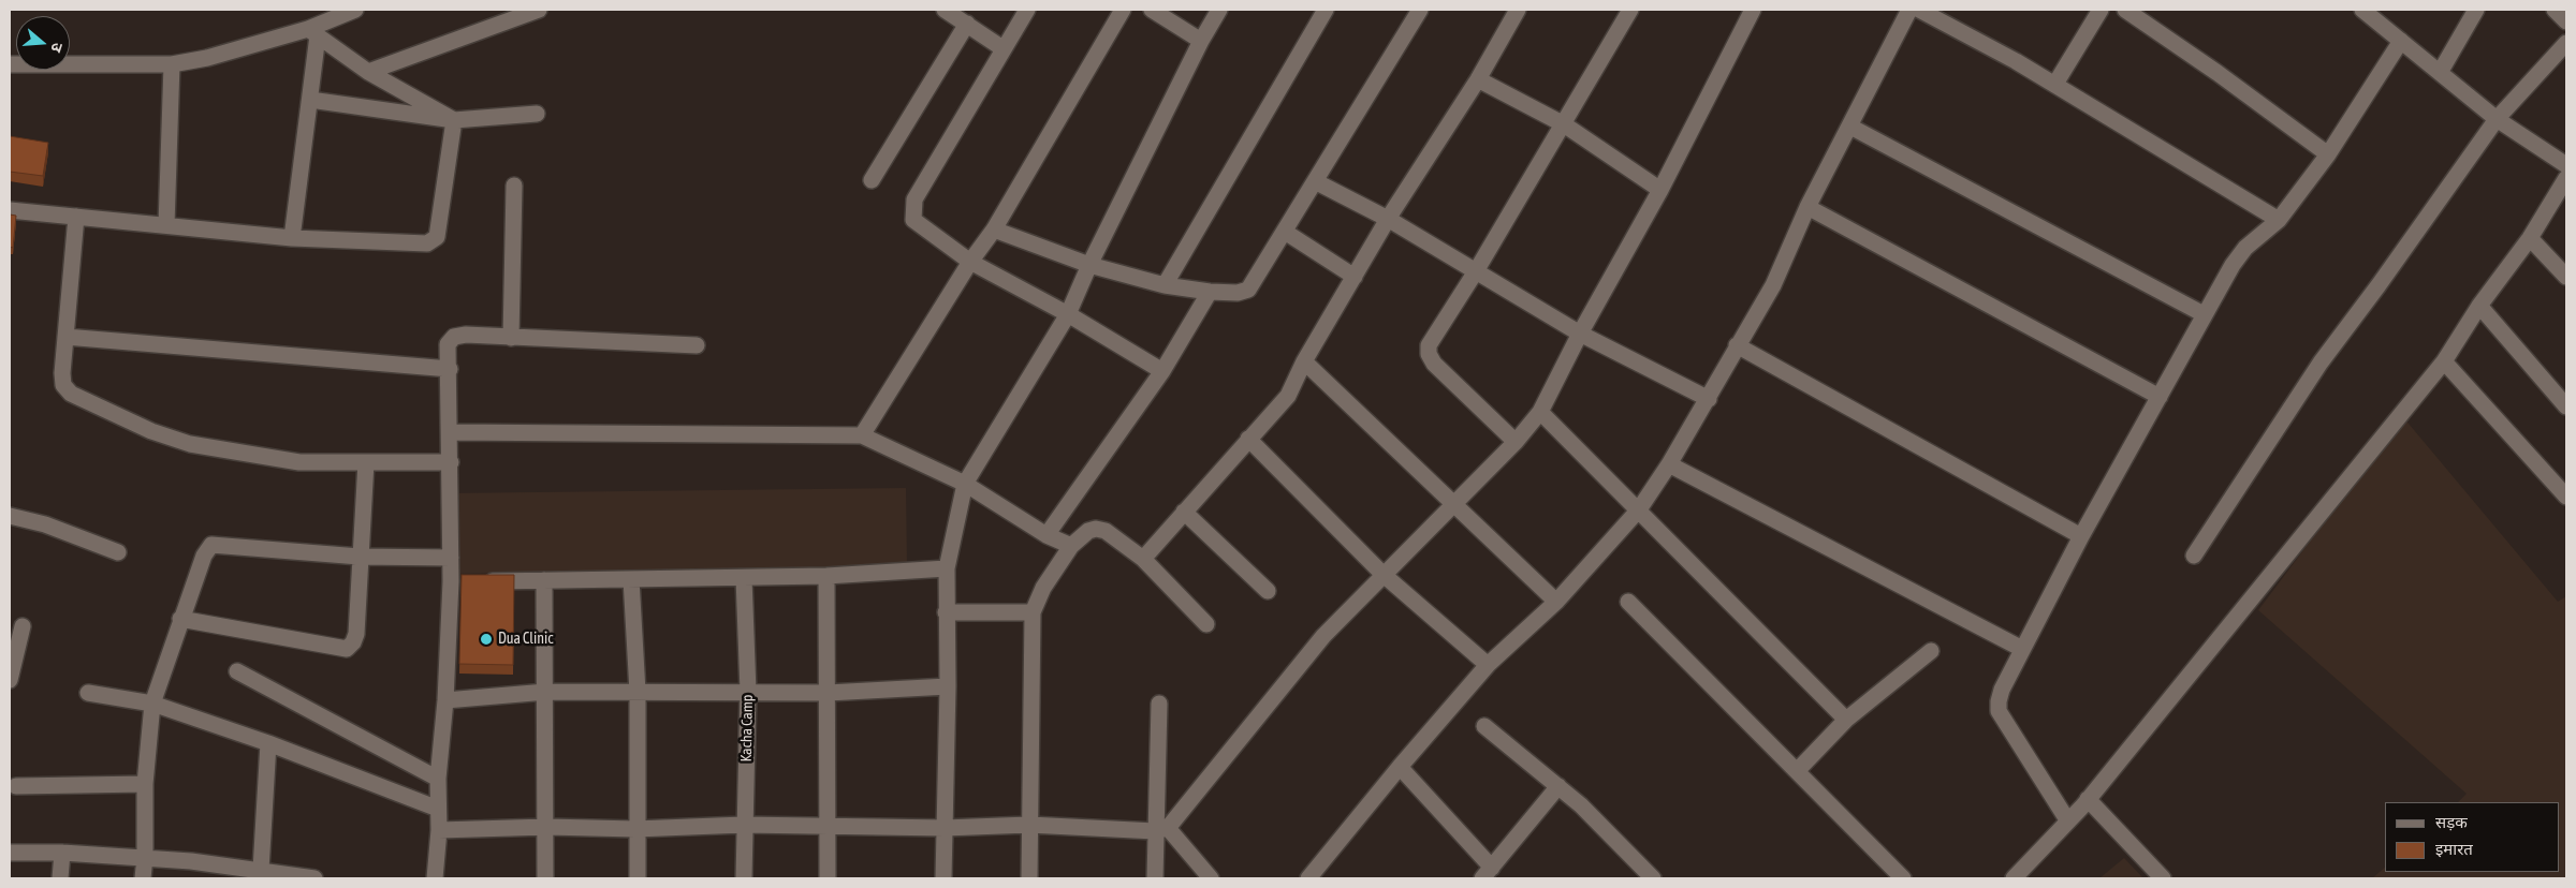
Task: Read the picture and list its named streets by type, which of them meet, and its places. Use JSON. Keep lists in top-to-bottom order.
{
  "streets": {
    "street": ["Kacha Camp"]
  },
  "places": ["Dua Clinic"],
  "legend": ["सड़क", "इमारत"],
  "north": "right"
}
